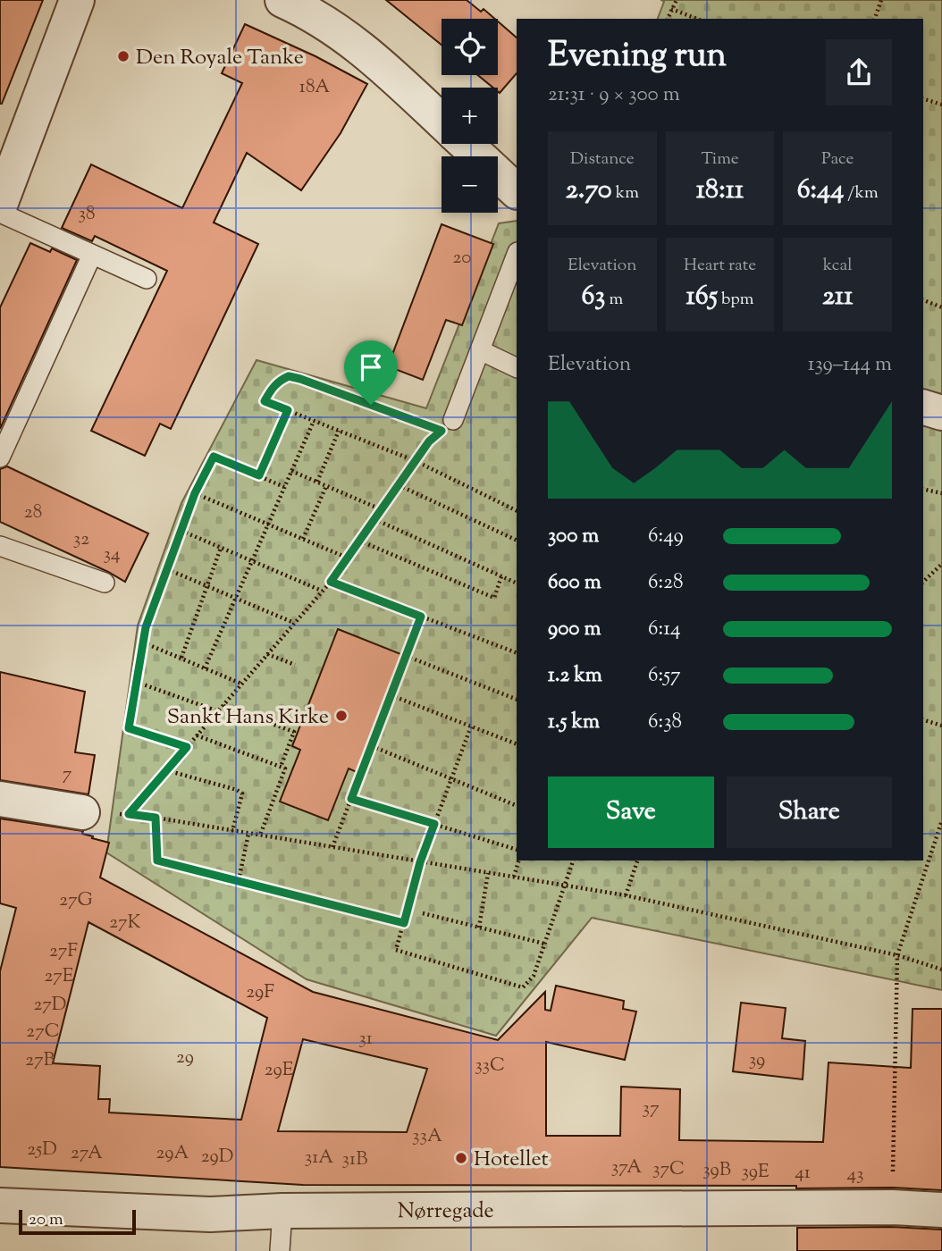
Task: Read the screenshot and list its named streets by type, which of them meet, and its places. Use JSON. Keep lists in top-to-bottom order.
{
  "streets": {
    "street": ["Nørregade"]
  },
  "places": ["Den Royale Tanke", "Sankt Hans Kirke", "Hotellet"],
  "house_numbers": [
    "18A",
    "38",
    "20",
    "28",
    "32",
    "34",
    "7",
    "27G",
    "27K",
    "27F",
    "27E",
    "29F",
    "27D",
    "27C",
    "31",
    "29",
    "27B",
    "39",
    "33C",
    "29E",
    "37",
    "33A",
    "25D",
    "27A",
    "29A",
    "29D",
    "31A",
    "31B",
    "37A",
    "37C",
    "39B",
    "39E",
    "41",
    "43"
  ],
  "scale_bar": "20 m",
  "page": {
    "map_buttons": ["+", "−"],
    "heading": ["Evening run", "21:31 · 9 × 300 m"],
    "stats": [
      ["Distance", "2.70 km"],
      ["Time", "18:11"],
      ["Pace", "6:44 /km"],
      ["Elevation", "63 m"],
      ["Heart rate", "165 bpm"],
      ["kcal", "211"]
    ],
    "chart": ["Elevation", "139–144 m"],
    "list": [
      {
        "name": "300 m",
        "note": "6:49"
      },
      {
        "name": "600 m",
        "note": "6:28"
      },
      {
        "name": "900 m",
        "note": "6:14"
      },
      {
        "name": "1.2 km",
        "note": "6:57"
      },
      {
        "name": "1.5 km",
        "note": "6:38"
      }
    ],
    "buttons": ["Save", "Share"],
    "scale": "20 m"
  }
}
